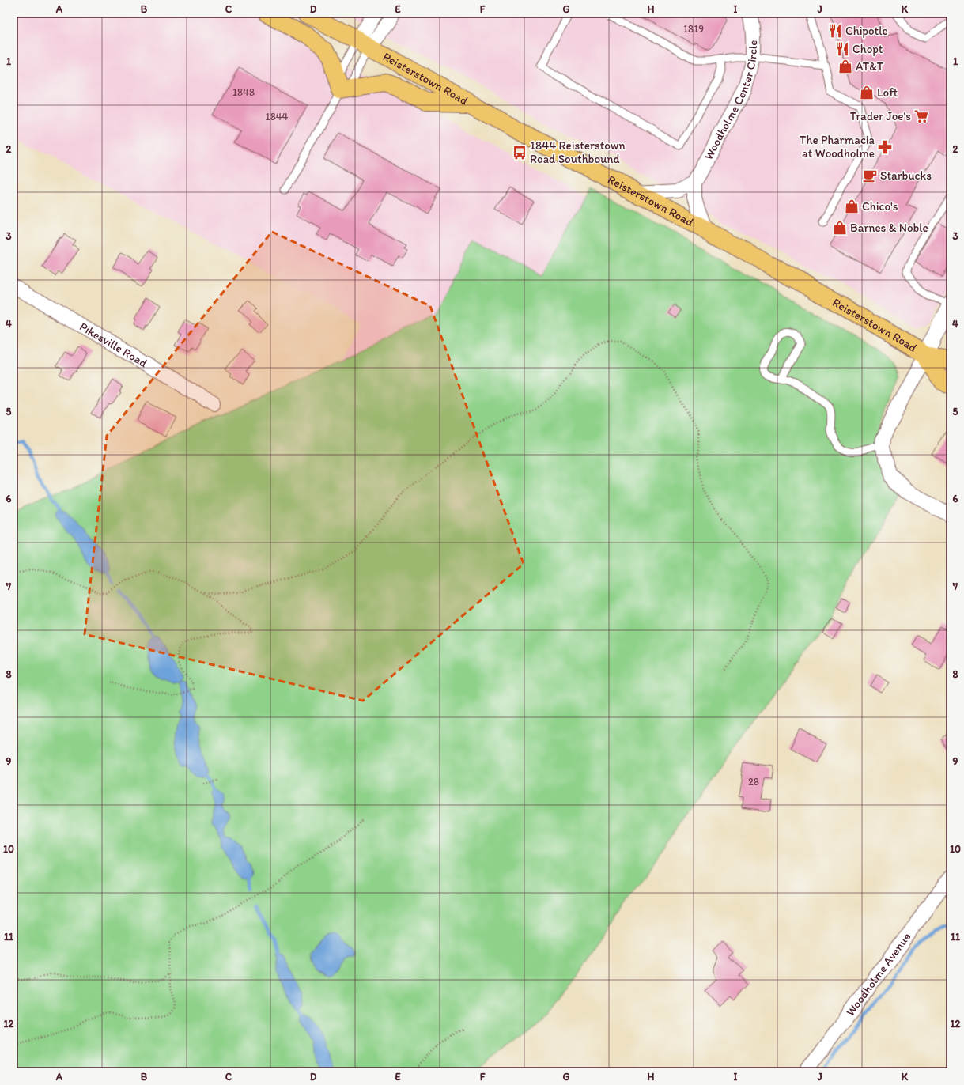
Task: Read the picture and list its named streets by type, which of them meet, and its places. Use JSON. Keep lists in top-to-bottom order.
{
  "streets": {
    "main road": ["Reisterstown Road"],
    "street": ["Woodholme Center Circle", "Pikesville Road", "Woodholme Avenue"]
  },
  "crossings": [
    ["Reisterstown Road", "Woodholme Center Circle"]
  ],
  "places": {
    "restaurant": ["Chipotle", "Chopt"],
    "shop": [
      "AT&T",
      "Loft",
      "Chico's",
      "Barnes & Noble"
    ],
    "supermarket": ["Trader Joe's"],
    "pharmacy": ["The Pharmacia at Woodholme"],
    "bus stop": ["1844 Reisterstown Road Southbound"],
    "cafe": ["Starbucks"]
  },
  "house_numbers": [
    "1819",
    "1848",
    "1844",
    "28"
  ],
  "grid": {
    "columns": [
      "A",
      "B",
      "C",
      "D",
      "E",
      "F",
      "G",
      "H",
      "I",
      "J",
      "K"
    ],
    "rows": [
      "1",
      "2",
      "3",
      "4",
      "5",
      "6",
      "7",
      "8",
      "9",
      "10",
      "11",
      "12"
    ]
  }
}
